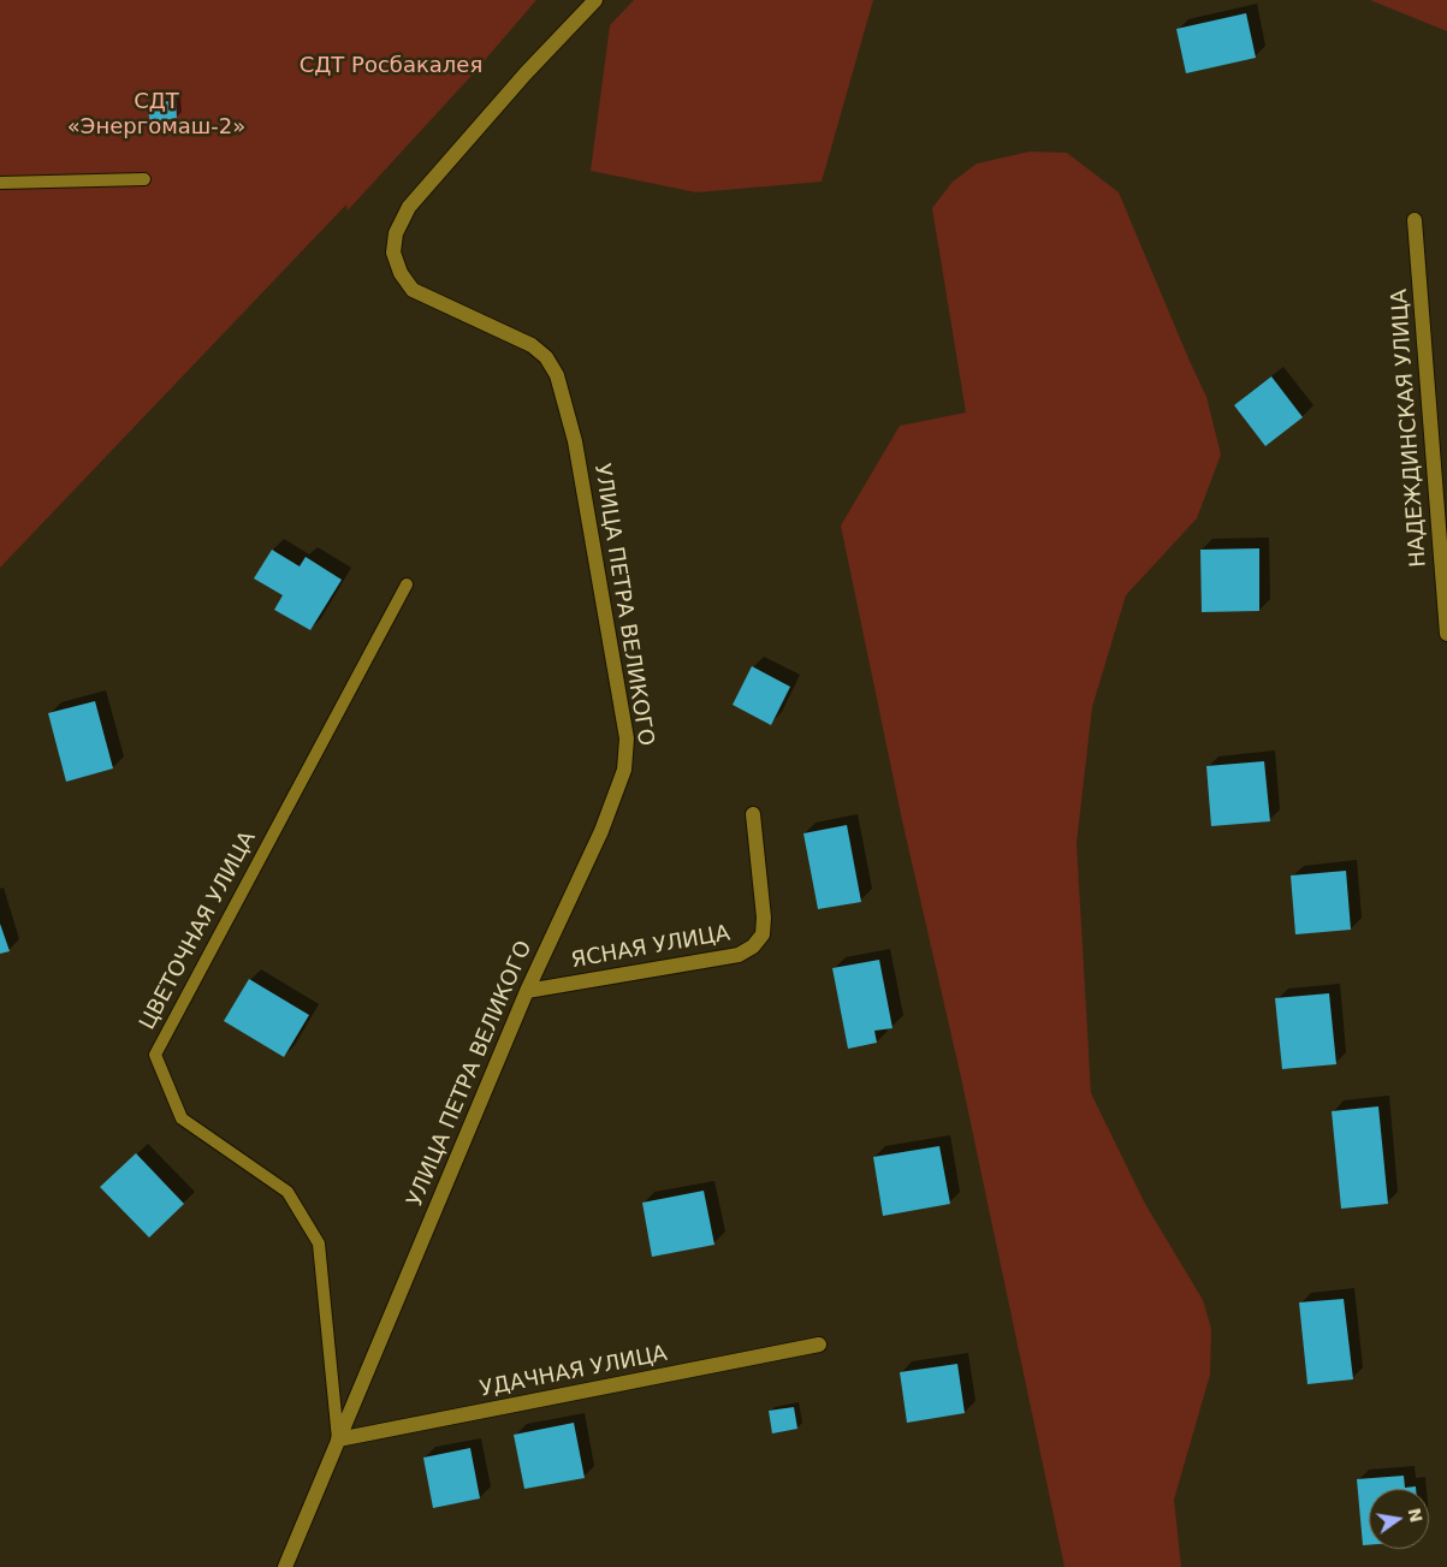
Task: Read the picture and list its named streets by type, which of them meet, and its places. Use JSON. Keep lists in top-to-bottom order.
{
  "streets": {
    "street": [
      "НАДЕЖДИНСКАЯ УЛИЦА",
      "УЛИЦА ПЕТРА ВЕЛИКОГО",
      "ЯСНАЯ УЛИЦА",
      "УДАЧНАЯ УЛИЦА"
    ],
    "lane": ["ЦВЕТОЧНАЯ УЛИЦА"]
  },
  "crossings": [
    ["УЛИЦА ПЕТРА ВЕЛИКОГО", "ЦВЕТОЧНАЯ УЛИЦА"],
    ["УЛИЦА ПЕТРА ВЕЛИКОГО", "ЯСНАЯ УЛИЦА"],
    ["УЛИЦА ПЕТРА ВЕЛИКОГО", "УДАЧНАЯ УЛИЦА"],
    ["ЦВЕТОЧНАЯ УЛИЦА", "УДАЧНАЯ УЛИЦА"]
  ],
  "parks": ["СДТ Росбакалея", "СДТ «Энергомаш-2»"],
  "north": "right"
}
